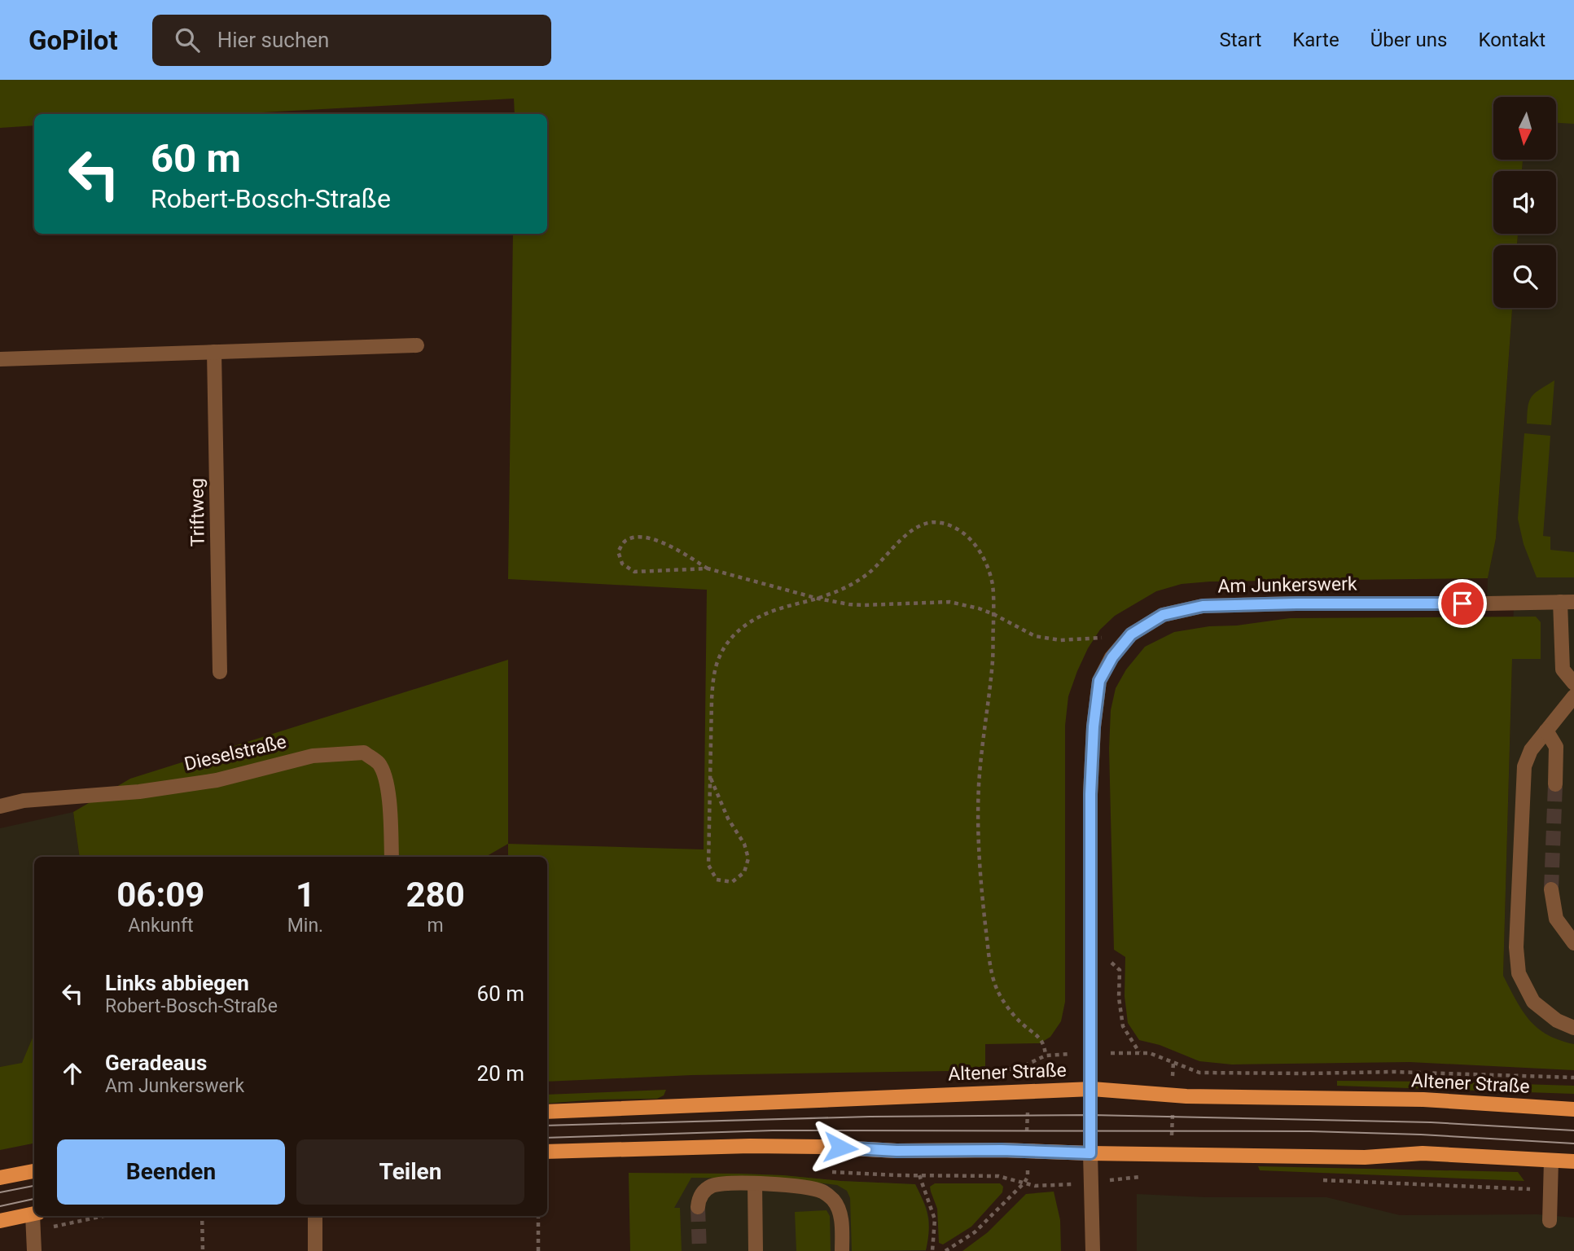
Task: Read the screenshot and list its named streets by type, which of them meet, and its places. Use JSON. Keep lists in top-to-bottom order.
{
  "streets": {
    "main road": ["Altener Straße"],
    "street": ["Triftweg", "Am Junkerswerk", "Dieselstraße"]
  },
  "crossings": [
    ["Am Junkerswerk", "Altener Straße"]
  ],
  "north": "bottom",
  "page": {
    "header": "GoPilot",
    "search": "Hier suchen",
    "nav": [
      "Start",
      "Karte",
      "Über uns",
      "Kontakt"
    ],
    "turn": ["60 m", "Robert-Bosch-Straße"],
    "eta": [
      "06:09",
      "Ankunft",
      "1",
      "Min.",
      "280",
      "m"
    ],
    "list": [
      {
        "name": "Links abbiegen",
        "note": "Robert-Bosch-Straße",
        "value": "60 m"
      },
      {
        "name": "Geradeaus",
        "note": "Am Junkerswerk",
        "value": "20 m"
      }
    ],
    "buttons": ["Beenden", "Teilen"]
  }
}
